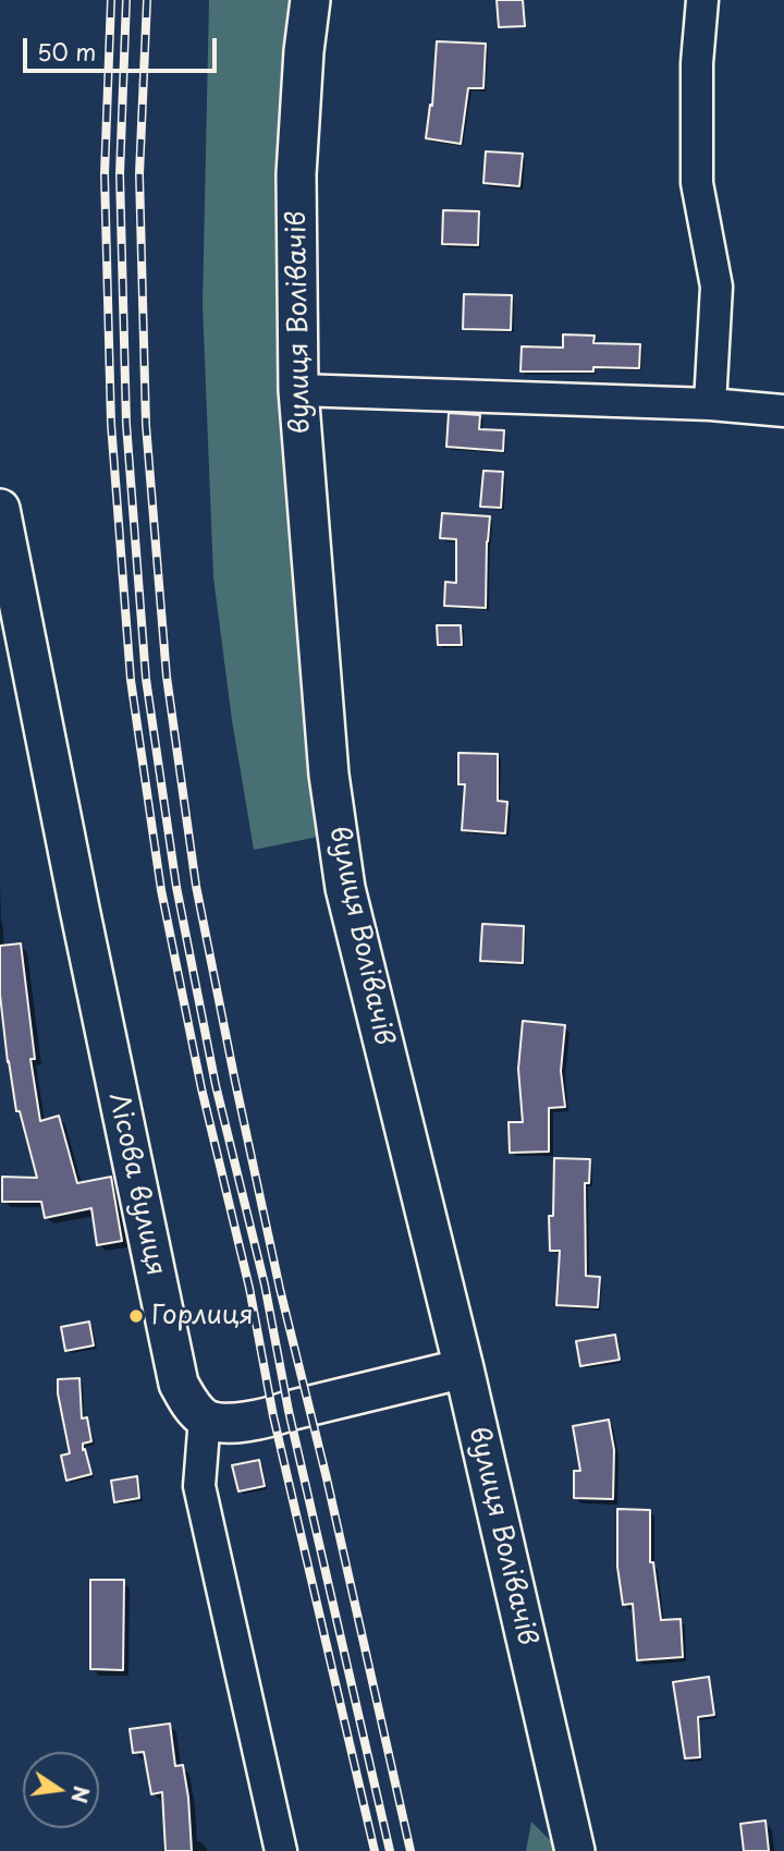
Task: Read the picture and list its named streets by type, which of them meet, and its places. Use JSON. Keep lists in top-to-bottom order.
{
  "streets": {
    "street": ["вулиця Волівачів", "Лісова вулиця"]
  },
  "places": ["Горлиця"],
  "scale_bar": "50 m",
  "north": "right"
}
